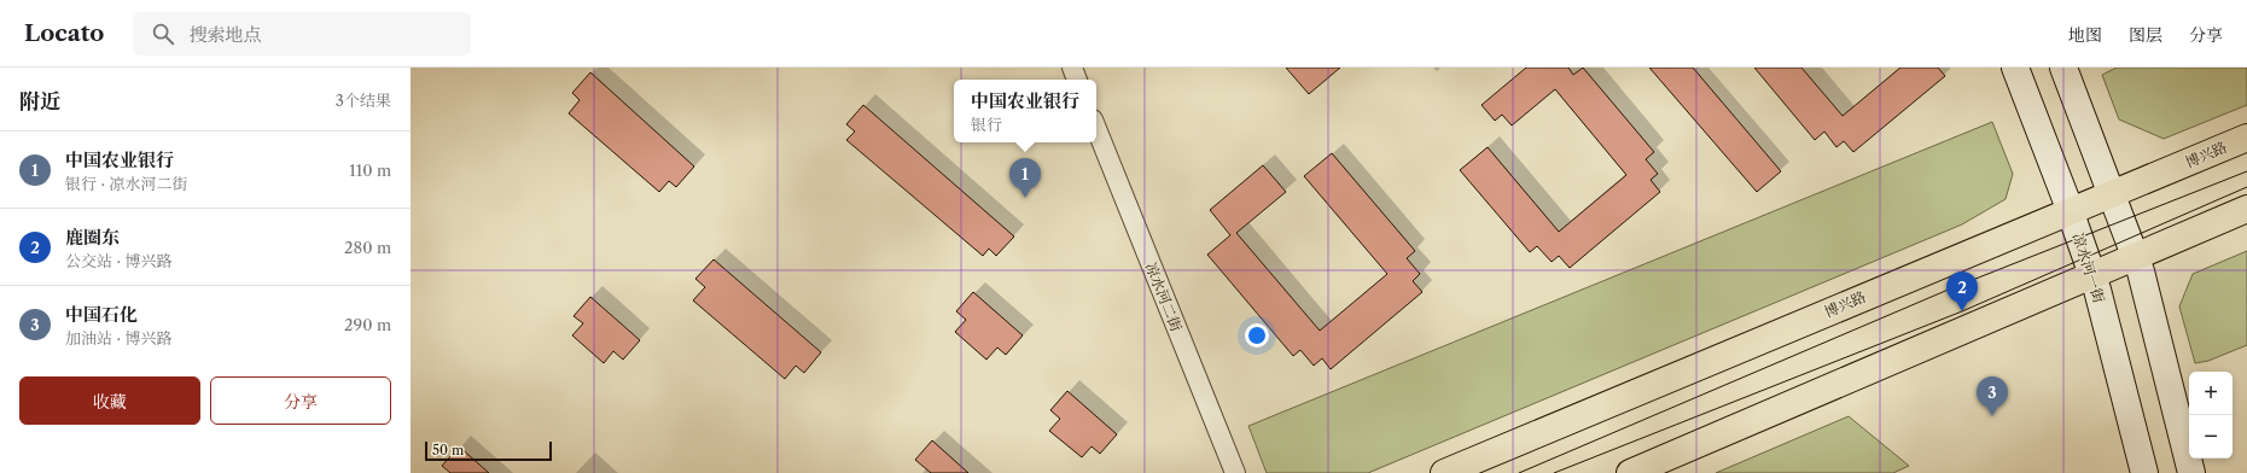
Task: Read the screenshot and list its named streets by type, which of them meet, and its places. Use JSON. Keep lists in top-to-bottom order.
{
  "streets": {
    "main road": ["博兴路", "凉水河一街"],
    "street": ["凉水河二街"]
  },
  "crossings": [
    ["博兴路", "凉水河一街"]
  ],
  "scale_bar": "50 m",
  "page": {
    "header": "Locato",
    "search": "搜索地点",
    "nav": ["地图", "图层", "分享"],
    "heading": ["附近", "3个结果"],
    "popup": ["中国农业银行", "银行"],
    "list": [
      {
        "mark": "1",
        "name": "中国农业银行",
        "note": "银行 · 凉水河二街",
        "value": "110 m"
      },
      {
        "mark": "2",
        "name": "鹿圈东",
        "note": "公交站 · 博兴路",
        "value": "280 m"
      },
      {
        "mark": "3",
        "name": "中国石化",
        "note": "加油站 · 博兴路",
        "value": "290 m"
      }
    ],
    "pins": ["1", "2", "3"],
    "buttons": ["收藏", "分享"],
    "map_buttons": ["+", "−"],
    "scale": "50 m"
  }
}
